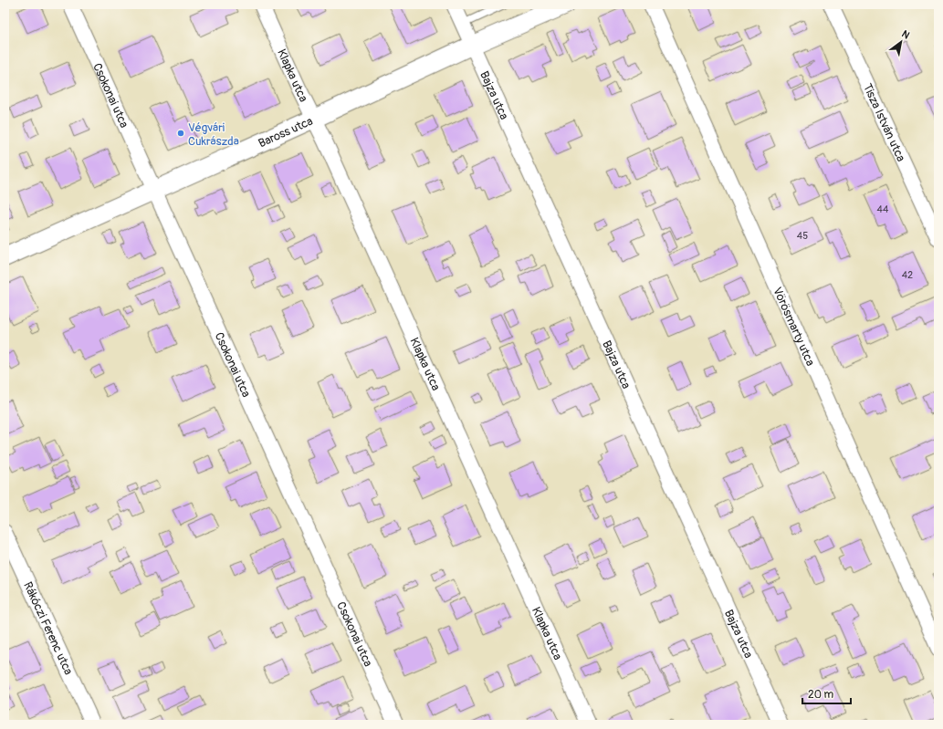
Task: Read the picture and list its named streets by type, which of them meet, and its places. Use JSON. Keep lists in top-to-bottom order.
{
  "streets": {
    "street": [
      "Klapka utca",
      "Csokonai utca",
      "Bajza utca",
      "Tisza István utca",
      "Baross utca",
      "Vörösmarty utca",
      "Rákóczi Ferenc utca"
    ]
  },
  "crossings": [
    ["Klapka utca", "Baross utca"],
    ["Csokonai utca", "Baross utca"],
    ["Bajza utca", "Baross utca"]
  ],
  "places": ["Végvári Cukrászda"],
  "house_numbers": ["44", "45", "42"],
  "scale_bar": "20 m",
  "north": "top right"
}
